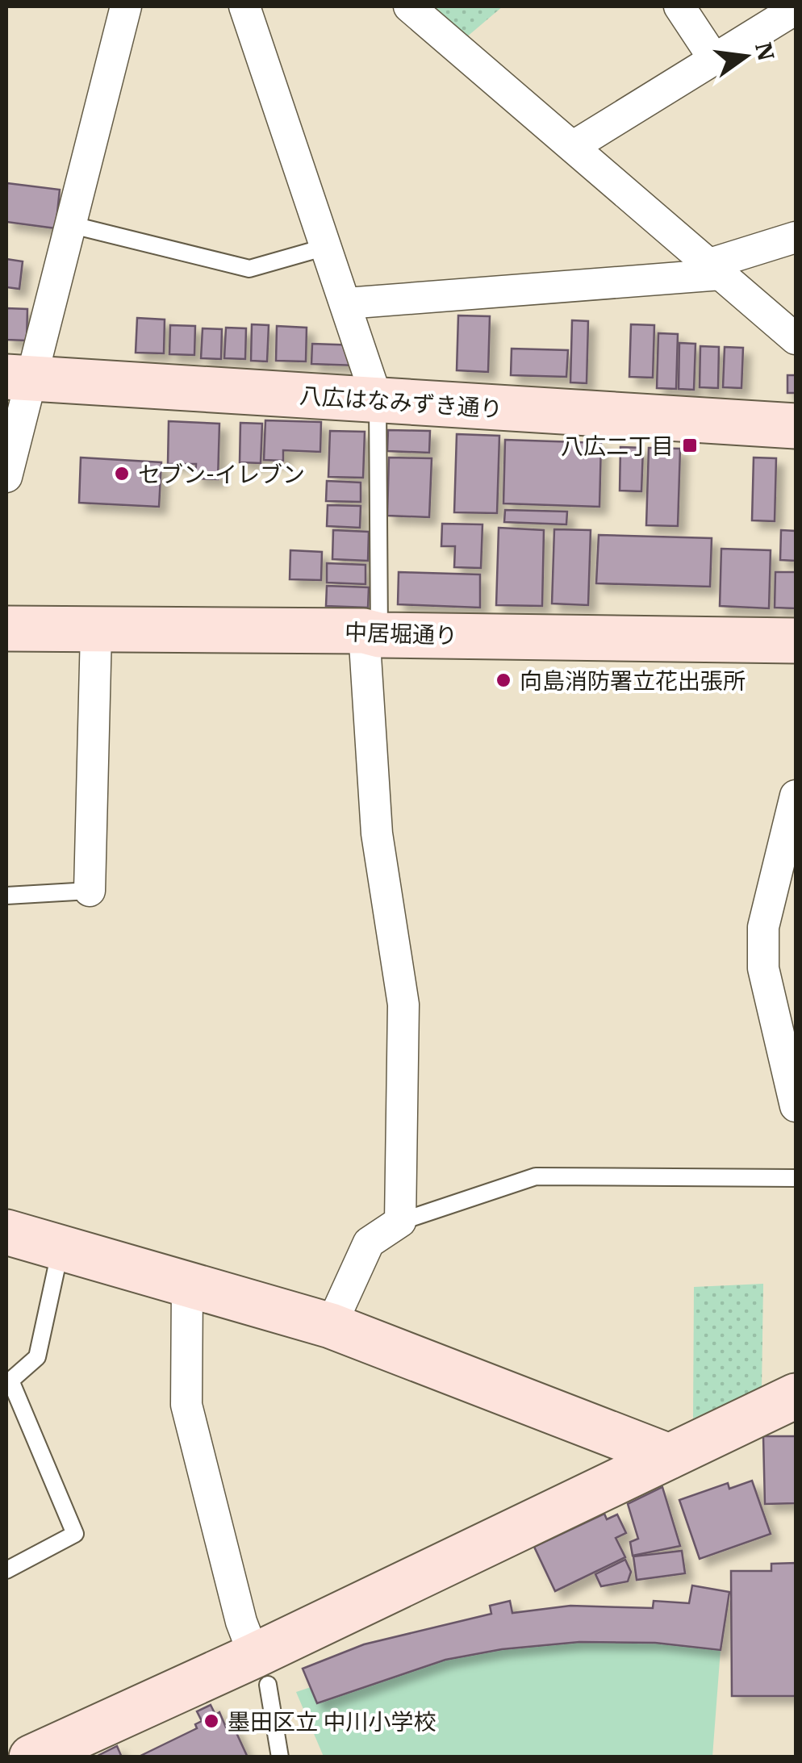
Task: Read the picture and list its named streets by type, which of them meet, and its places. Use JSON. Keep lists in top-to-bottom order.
{
  "streets": {
    "street": ["八広はなみずき通り", "中居堀通り"]
  },
  "places": {
    "transit": ["八広二丁目"],
    "other": ["セブン-イレブン", "向島消防署立花出張所", "墨田区立 中川小学校"]
  },
  "north": "right"
}
